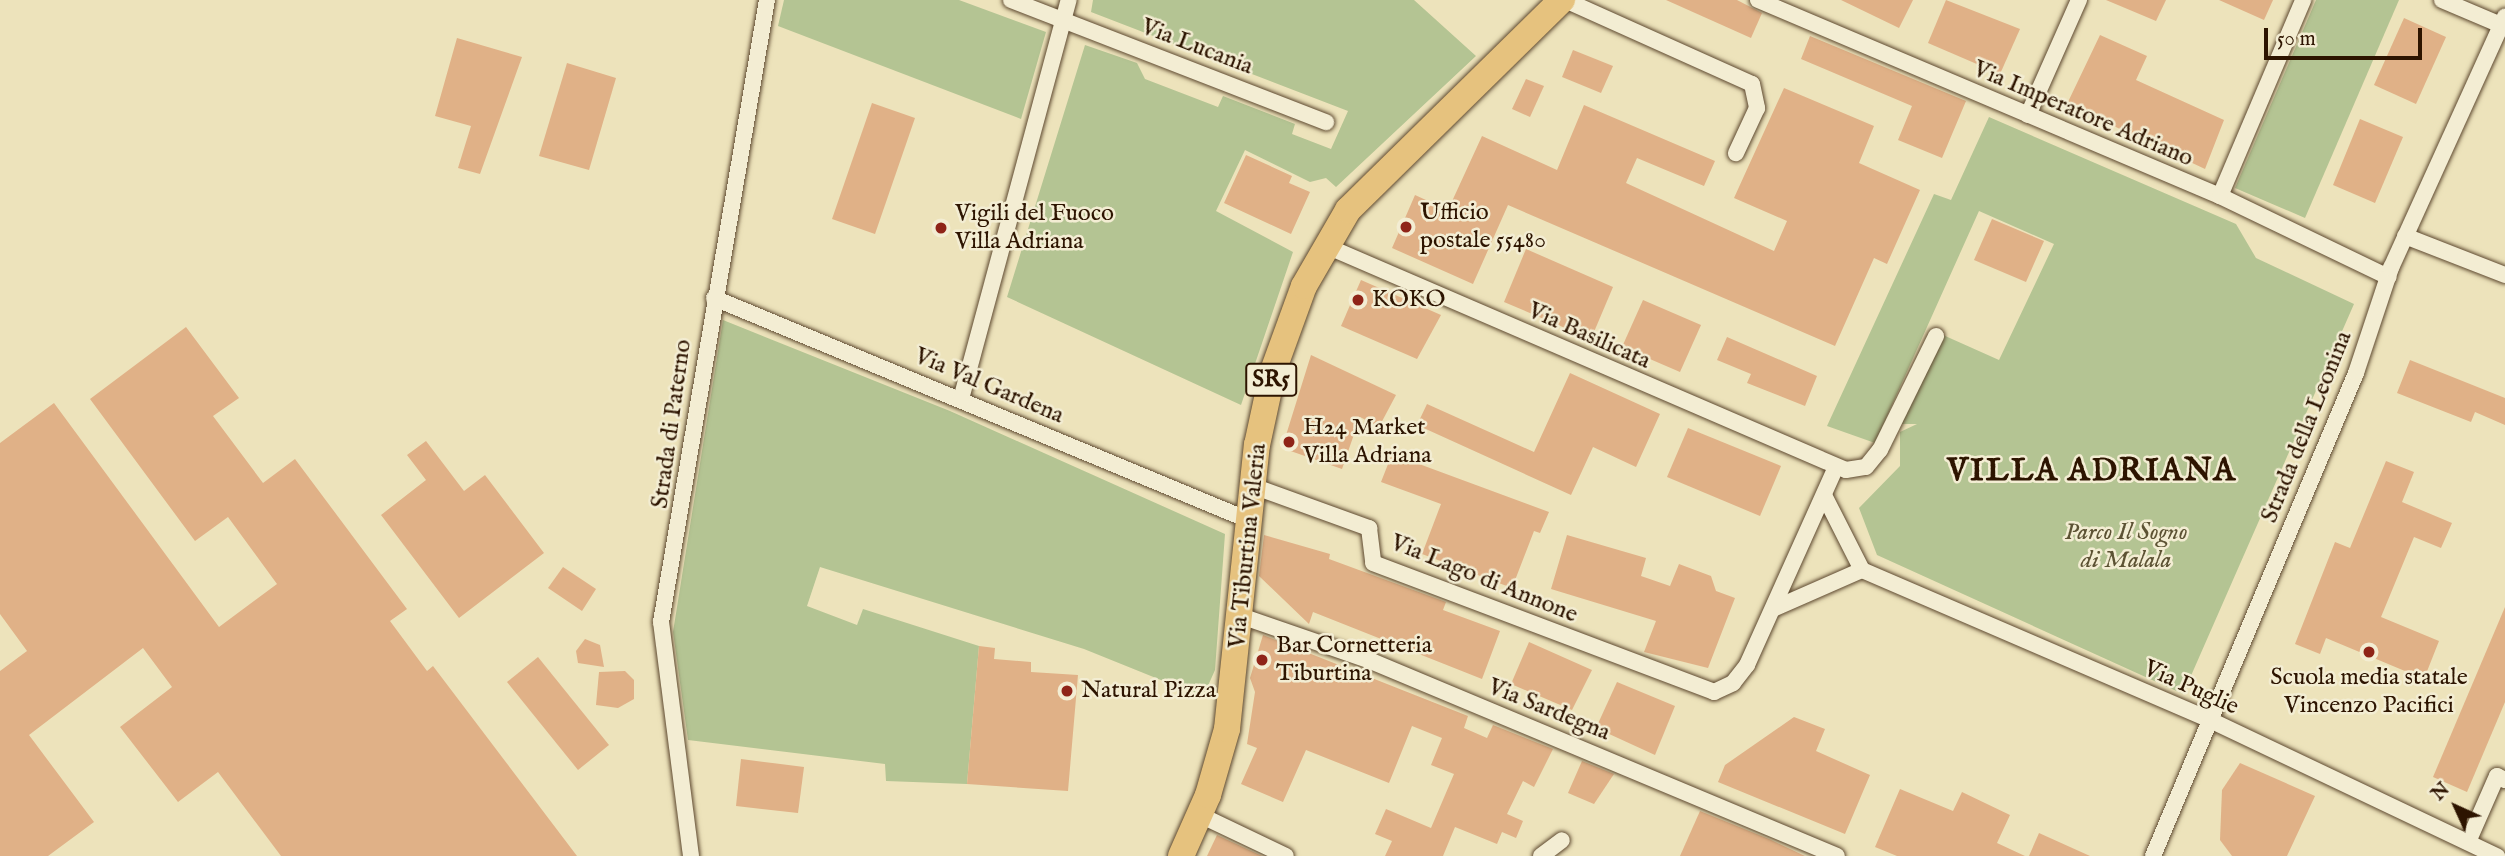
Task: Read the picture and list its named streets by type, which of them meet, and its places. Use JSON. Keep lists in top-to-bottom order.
{
  "streets": {
    "main road": ["SR5", "Via Tiburtina Valeria"],
    "street": [
      "Via Lucania",
      "Via Imperatore Adriano",
      "Via Basilicata",
      "Via Val Gardena",
      "Strada di Paterno",
      "Strada della Leonina",
      "Via Lago di Annone",
      "Via Puglie",
      "Via Sardegna"
    ]
  },
  "crossings": [
    ["Via Imperatore Adriano", "Strada della Leonina"],
    ["Via Basilicata", "Via Tiburtina Valeria"],
    ["Via Val Gardena", "Strada di Paterno"],
    ["Via Val Gardena", "Via Tiburtina Valeria"],
    ["Strada della Leonina", "Via Puglie"],
    ["Via Tiburtina Valeria", "Via Lago di Annone"],
    ["Via Tiburtina Valeria", "Via Sardegna"]
  ],
  "districts": ["VILLA ADRIANA"],
  "parks": ["Parco Il Sogno di Malala"],
  "places": [
    "Ufficio postale 55480",
    "Vigili del Fuoco Villa Adriana",
    "KOKO",
    "H24 Market Villa Adriana",
    "Scuola media statale Vincenzo Pacifici",
    "Bar Cornetteria Tiburtina",
    "Natural Pizza"
  ],
  "scale_bar": "50 m",
  "north": "top left"
}
